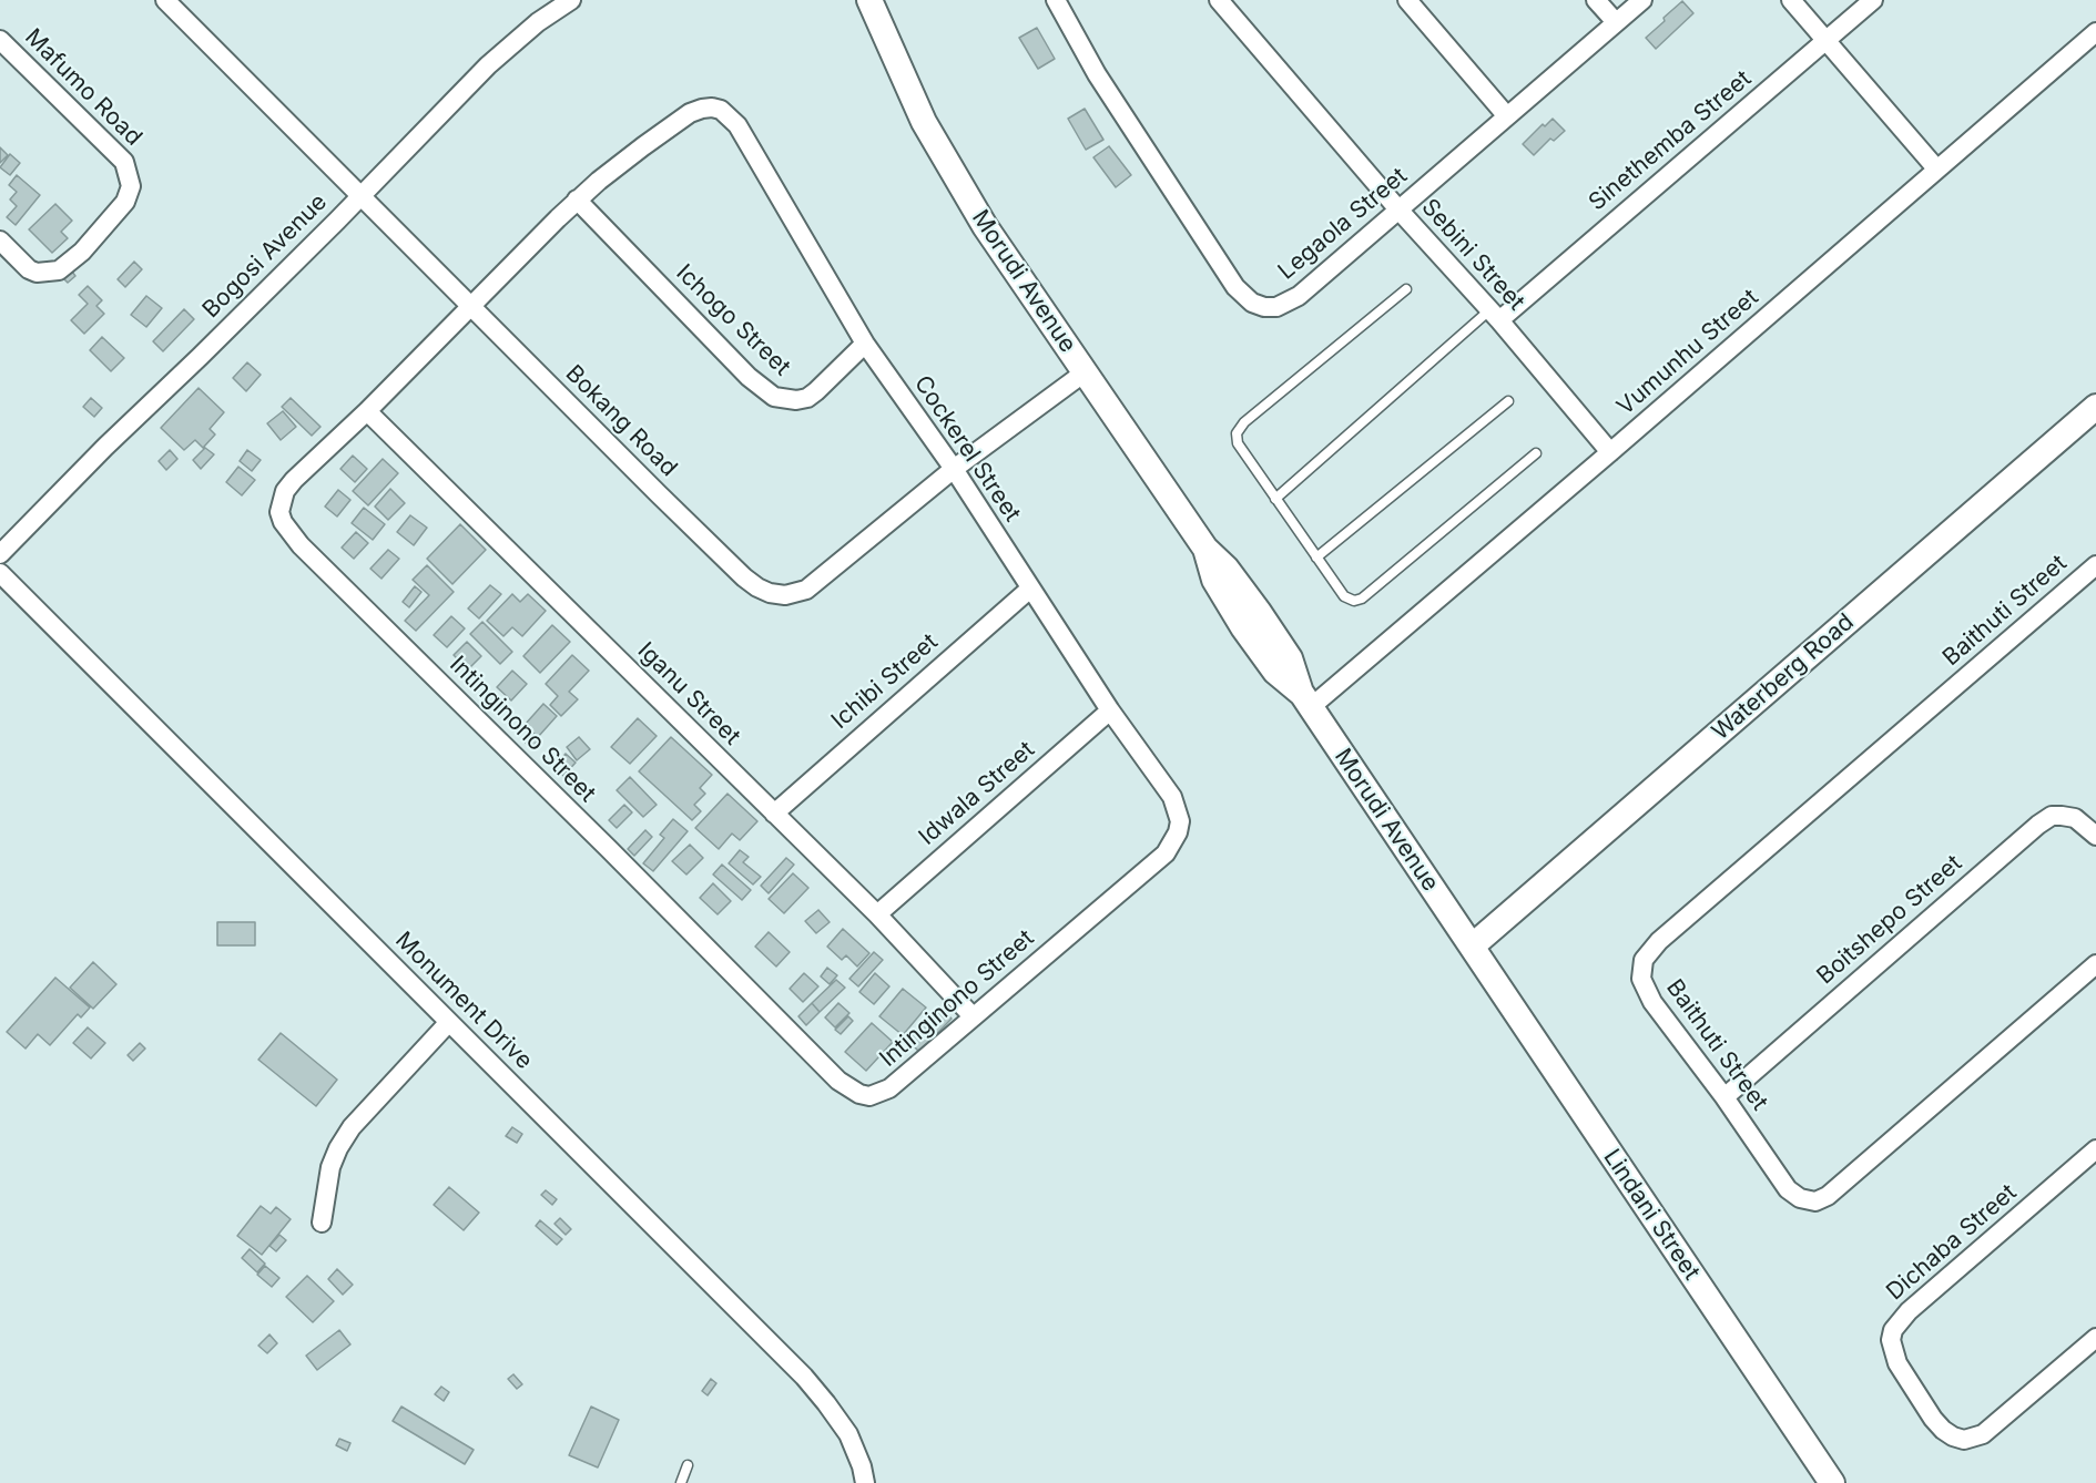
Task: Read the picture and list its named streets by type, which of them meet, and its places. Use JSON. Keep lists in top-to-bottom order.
{
  "streets": {
    "street": [
      "Mafumo Road",
      "Sinethemba Street",
      "Legaola Street",
      "Sebini Street",
      "Bogosi Avenue",
      "Morudi Avenue",
      "Ichogo Street",
      "Vumunhu Street",
      "Bokang Road",
      "Cockerel Street",
      "Baithuti Street",
      "Waterberg Road",
      "Ichibi Street",
      "Iganu Street",
      "Intinginono Street",
      "Idwala Street",
      "Boitshepo Street",
      "Monument Drive",
      "Lindani Street",
      "Dichaba Street"
    ]
  },
  "crossings": [
    ["Sinethemba Street", "Sebini Street"],
    ["Legaola Street", "Sebini Street"],
    ["Sebini Street", "Vumunhu Street"],
    ["Bogosi Avenue", "Bokang Road"],
    ["Morudi Avenue", "Vumunhu Street"],
    ["Morudi Avenue", "Bokang Road"],
    ["Morudi Avenue", "Waterberg Road"],
    ["Morudi Avenue", "Lindani Street"],
    ["Ichogo Street", "Cockerel Street"],
    ["Ichogo Street", "Intinginono Street"],
    ["Bokang Road", "Cockerel Street"],
    ["Bokang Road", "Intinginono Street"],
    ["Cockerel Street", "Ichibi Street"],
    ["Cockerel Street", "Intinginono Street"],
    ["Cockerel Street", "Idwala Street"],
    ["Baithuti Street", "Boitshepo Street"],
    ["Waterberg Road", "Lindani Street"],
    ["Ichibi Street", "Iganu Street"],
    ["Iganu Street", "Intinginono Street"],
    ["Iganu Street", "Idwala Street"]
  ]
}
